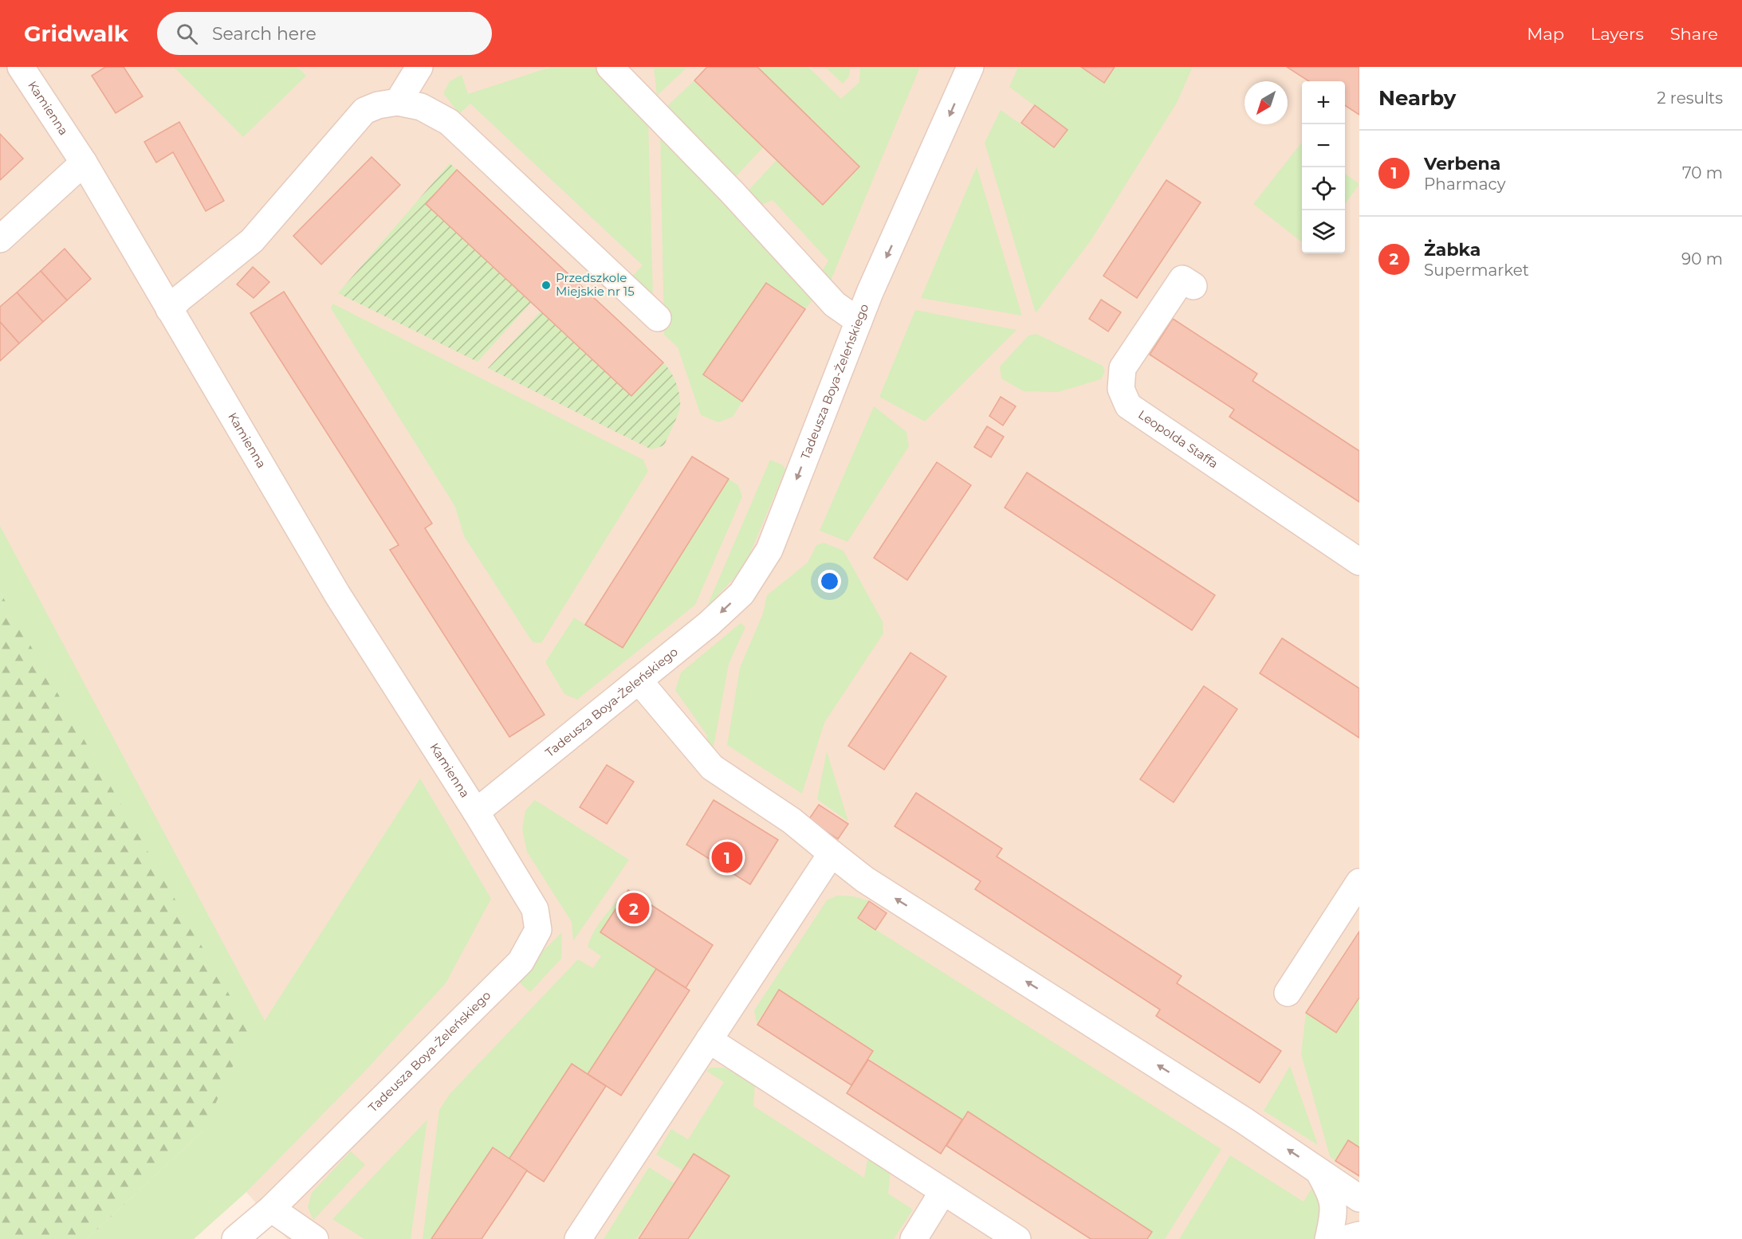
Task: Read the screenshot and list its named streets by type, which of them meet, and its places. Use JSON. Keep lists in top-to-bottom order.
{
  "streets": {
    "street": ["Kamienna", "Tadeusza Boya-Żeleńskiego", "Leopolda Staffa"]
  },
  "crossings": [
    ["Kamienna", "Tadeusza Boya-Żeleńskiego"]
  ],
  "one_way": ["Tadeusza Boya-Żeleńskiego"],
  "places": ["Przedszkole Miejskie nr 15"],
  "north": "bottom left",
  "page": {
    "header": "Gridwalk",
    "search": "Search here",
    "nav": ["Map", "Layers", "Share"],
    "heading": ["Nearby", "2 results"],
    "map_buttons": ["+", "−"],
    "list": [
      {
        "mark": "1",
        "name": "Verbena",
        "note": "Pharmacy",
        "value": "70 m"
      },
      {
        "mark": "2",
        "name": "Żabka",
        "note": "Supermarket",
        "value": "90 m"
      }
    ],
    "pins": ["1", "2"]
  }
}
